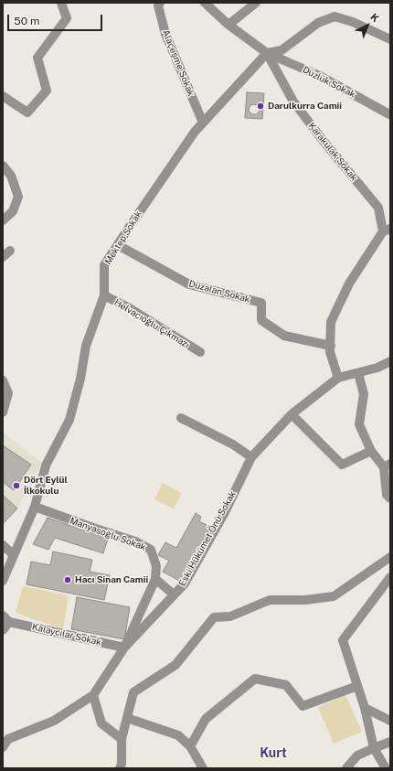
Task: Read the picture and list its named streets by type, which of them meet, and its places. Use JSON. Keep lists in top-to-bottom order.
{
  "streets": {
    "street": [
      "Alaçeşme Sokak",
      "Düzlük Sokak",
      "Karakulak Sokak",
      "Mektep Sokak",
      "Düzalan Sokak",
      "Helvacıoğlu Çıkmazı",
      "Manyasoğlu Sokak",
      "Eski Hükümet Önü Sokak",
      "Kalaycılar Sokak"
    ]
  },
  "crossings": [
    ["Alaçeşme Sokak", "Mektep Sokak"],
    ["Düzlük Sokak", "Karakulak Sokak"],
    ["Düzlük Sokak", "Mektep Sokak"],
    ["Karakulak Sokak", "Mektep Sokak"],
    ["Mektep Sokak", "Düzalan Sokak"],
    ["Mektep Sokak", "Helvacıoğlu Çıkmazı"],
    ["Mektep Sokak", "Manyasoğlu Sokak"],
    ["Eski Hükümet Önü Sokak", "Kalaycılar Sokak"]
  ],
  "districts": ["Kurt"],
  "places": ["Darulkurra Camii", "Dört Eylül İlkokulu", "Hacı Sinan Camii"],
  "scale_bar": "50 m",
  "north": "top right"
}
